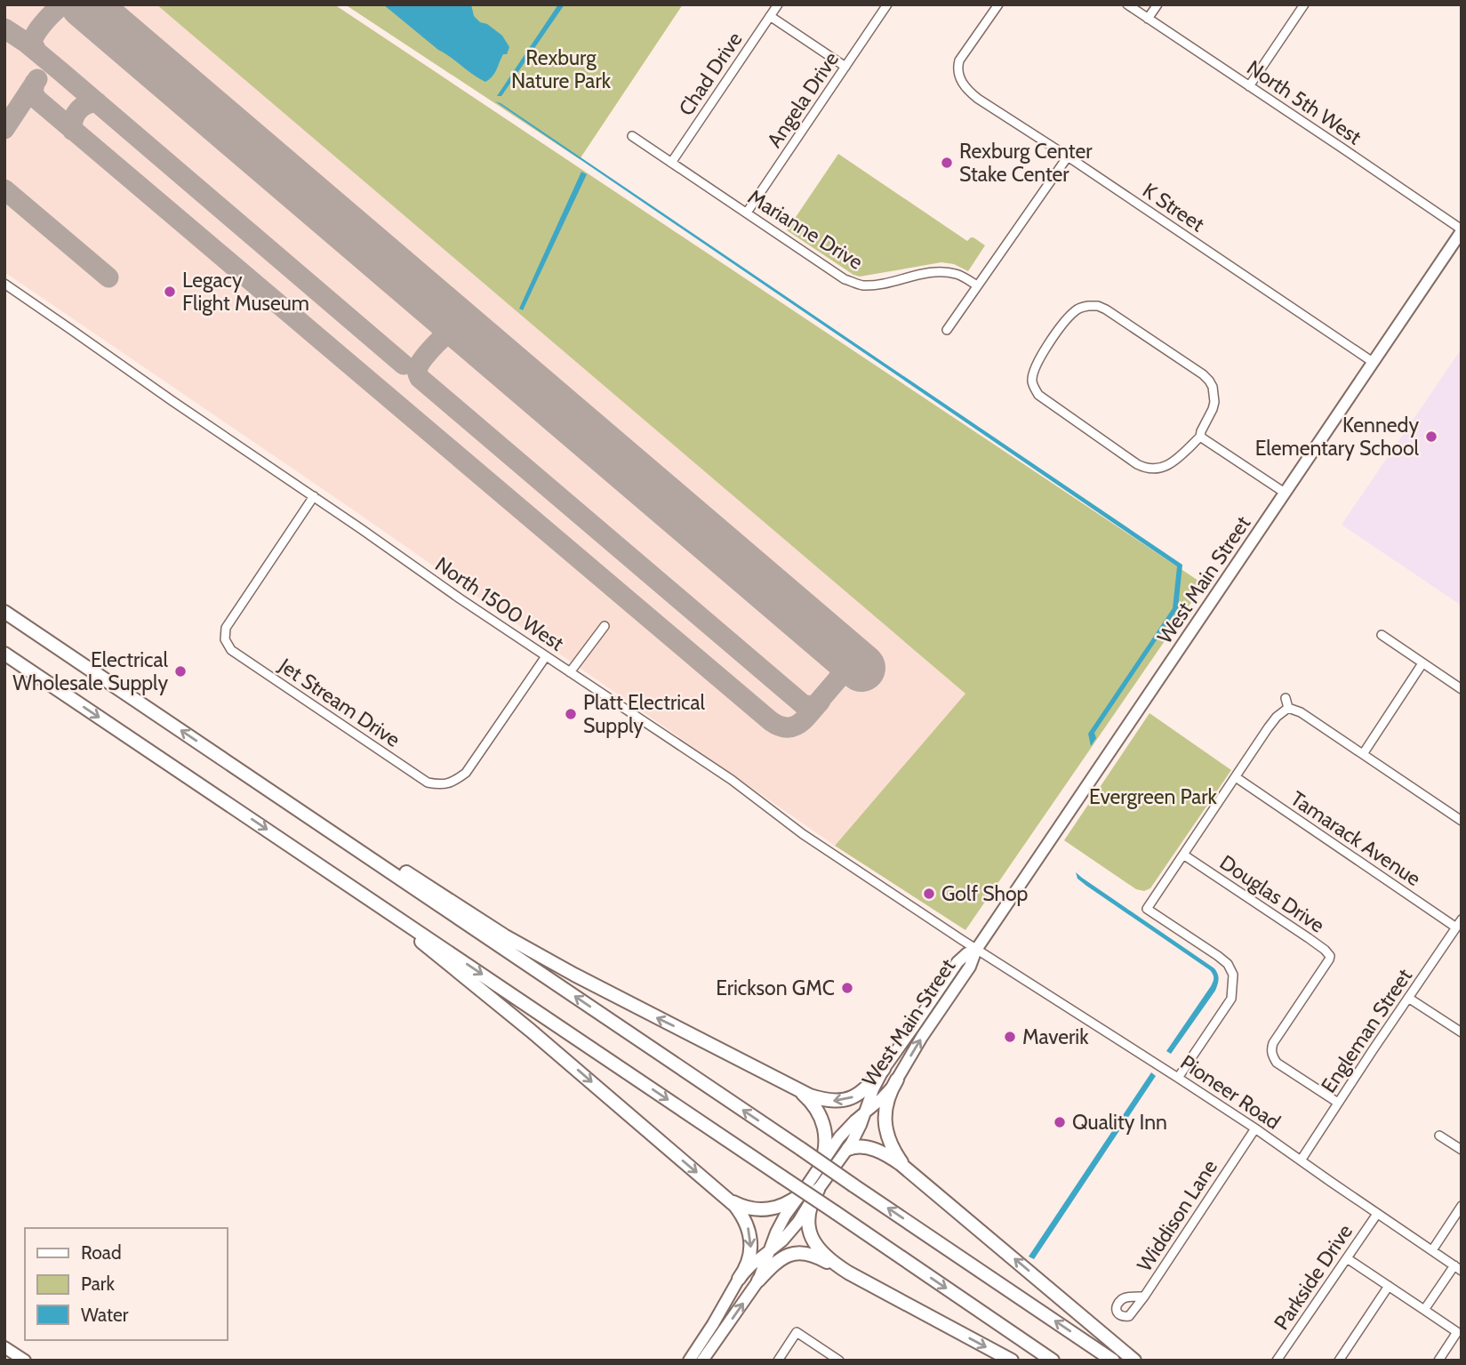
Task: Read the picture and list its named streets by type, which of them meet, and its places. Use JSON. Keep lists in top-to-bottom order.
{
  "streets": {
    "main road": ["West Main Street"],
    "street": [
      "Chad Drive",
      "Angela Drive",
      "North 5th West",
      "K Street",
      "Marianne Drive",
      "North 1500 West",
      "Jet Stream Drive",
      "Tamarack Avenue",
      "Douglas Drive",
      "Engleman Street",
      "Pioneer Road",
      "Widdison Lane",
      "Parkside Drive"
    ]
  },
  "crossings": [
    ["Chad Drive", "Marianne Drive"],
    ["Angela Drive", "Marianne Drive"],
    ["North 5th West", "West Main Street"],
    ["K Street", "West Main Street"],
    ["West Main Street", "North 1500 West"],
    ["West Main Street", "Pioneer Road"],
    ["North 1500 West", "Jet Stream Drive"],
    ["North 1500 West", "Pioneer Road"],
    ["Tamarack Avenue", "Engleman Street"],
    ["Douglas Drive", "Engleman Street"],
    ["Engleman Street", "Pioneer Road"],
    ["Pioneer Road", "Widdison Lane"],
    ["Pioneer Road", "Parkside Drive"]
  ],
  "parks": ["Rexburg Nature Park", "Evergreen Park"],
  "places": [
    "Rexburg Center Stake Center",
    "Legacy Flight Museum",
    "Kennedy Elementary School",
    "Electrical Wholesale Supply",
    "Platt Electrical Supply",
    "Golf Shop",
    "Erickson GMC",
    "Maverik",
    "Quality Inn"
  ],
  "legend": ["Road", "Park", "Water"]
}
